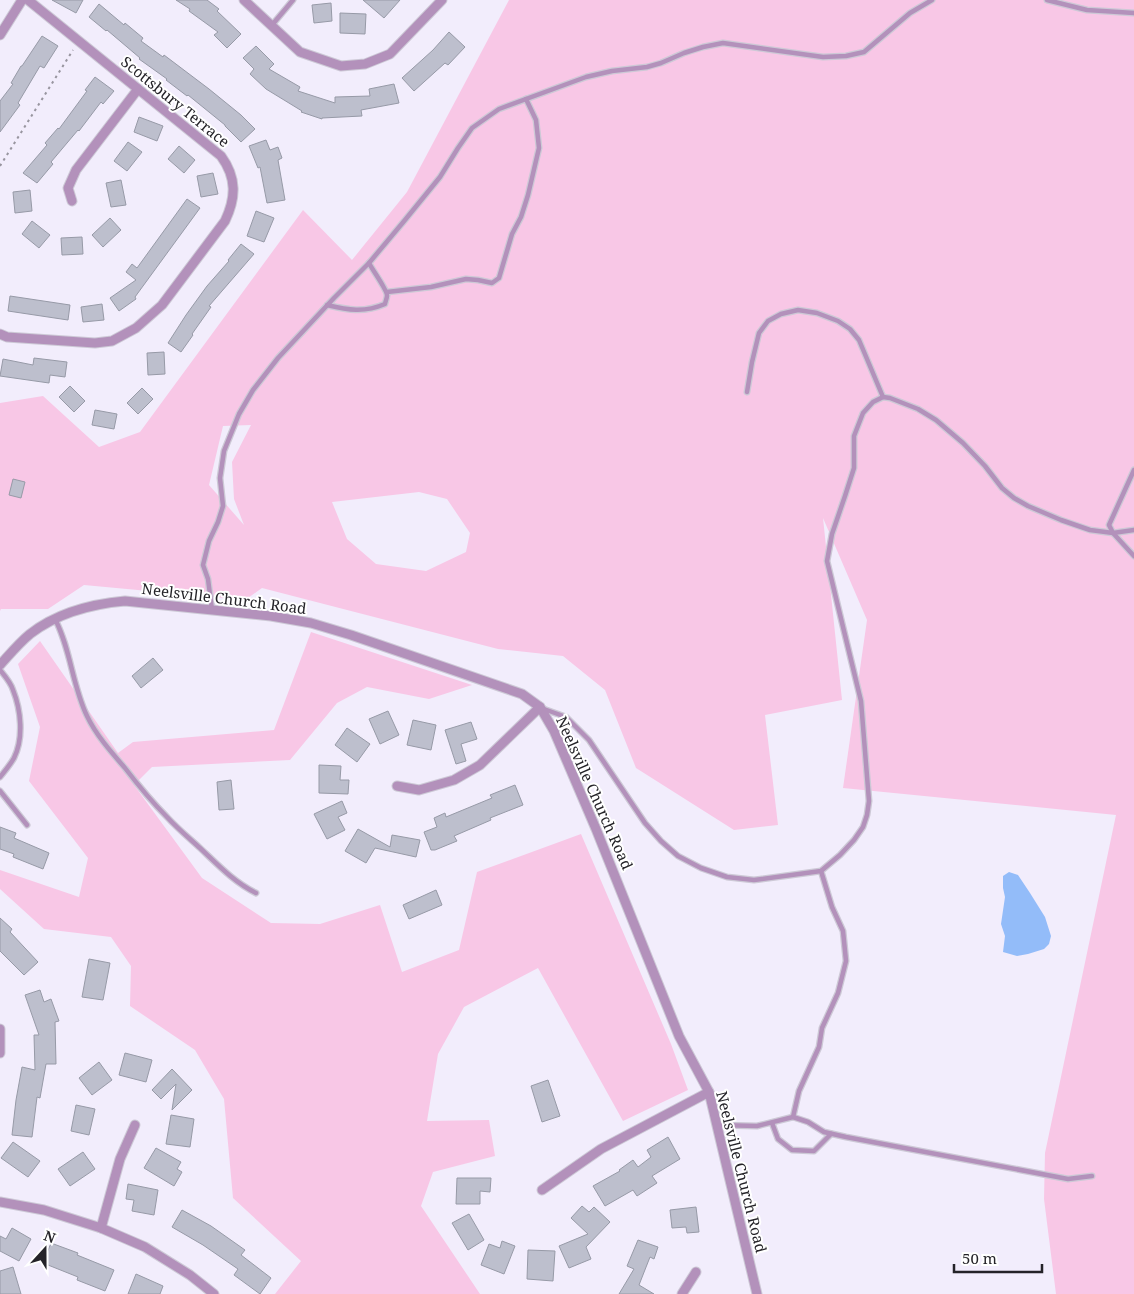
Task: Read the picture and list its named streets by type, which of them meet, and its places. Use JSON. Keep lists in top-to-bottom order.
{
  "streets": {
    "street": ["Scottsbury Terrace", "Neelsville Church Road"]
  },
  "scale_bar": "50 m",
  "north": "top"
}
